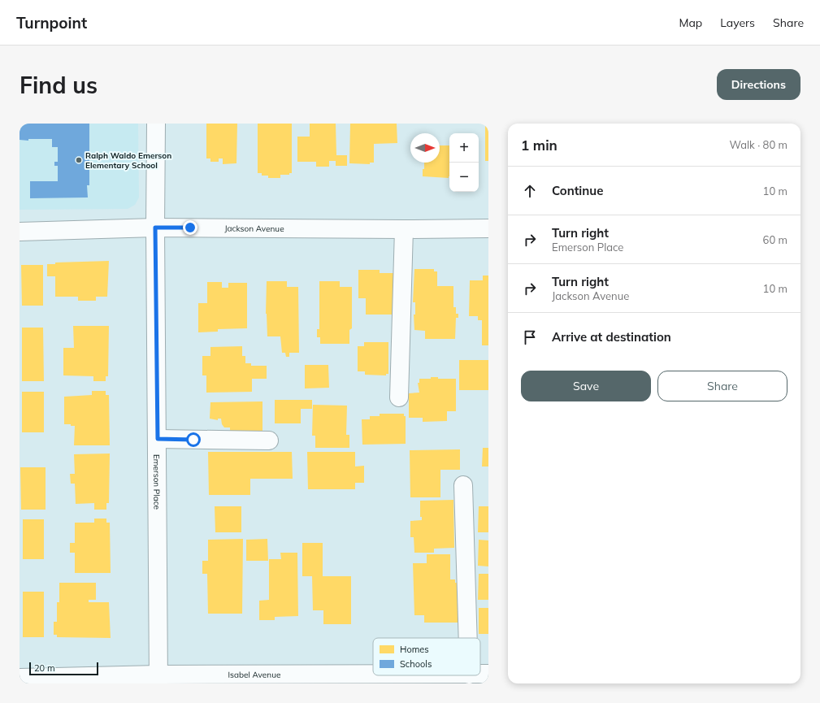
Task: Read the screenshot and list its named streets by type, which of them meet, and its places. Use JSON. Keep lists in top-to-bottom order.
{
  "streets": {
    "street": ["Jackson Avenue", "Emerson Place", "Isabel Avenue"]
  },
  "crossings": [
    ["Jackson Avenue", "Emerson Place"],
    ["Emerson Place", "Isabel Avenue"]
  ],
  "places": ["Ralph Waldo Emerson Elementary School"],
  "legend": ["Homes", "Schools"],
  "scale_bar": "20 m",
  "north": "right",
  "page": {
    "header": "Turnpoint",
    "nav": ["Map", "Layers", "Share"],
    "buttons": [
      "Directions",
      ["Save", "Share"]
    ],
    "title": "Find us",
    "heading": ["1 min", "Walk · 80 m"],
    "map_buttons": ["+", "−"],
    "list": [
      ["Continue", "10 m"],
      ["Turn right", "Emerson Place", "60 m"],
      ["Turn right", "Jackson Avenue", "10 m"],
      "Arrive at destination"
    ],
    "scale": "20 m"
  }
}
